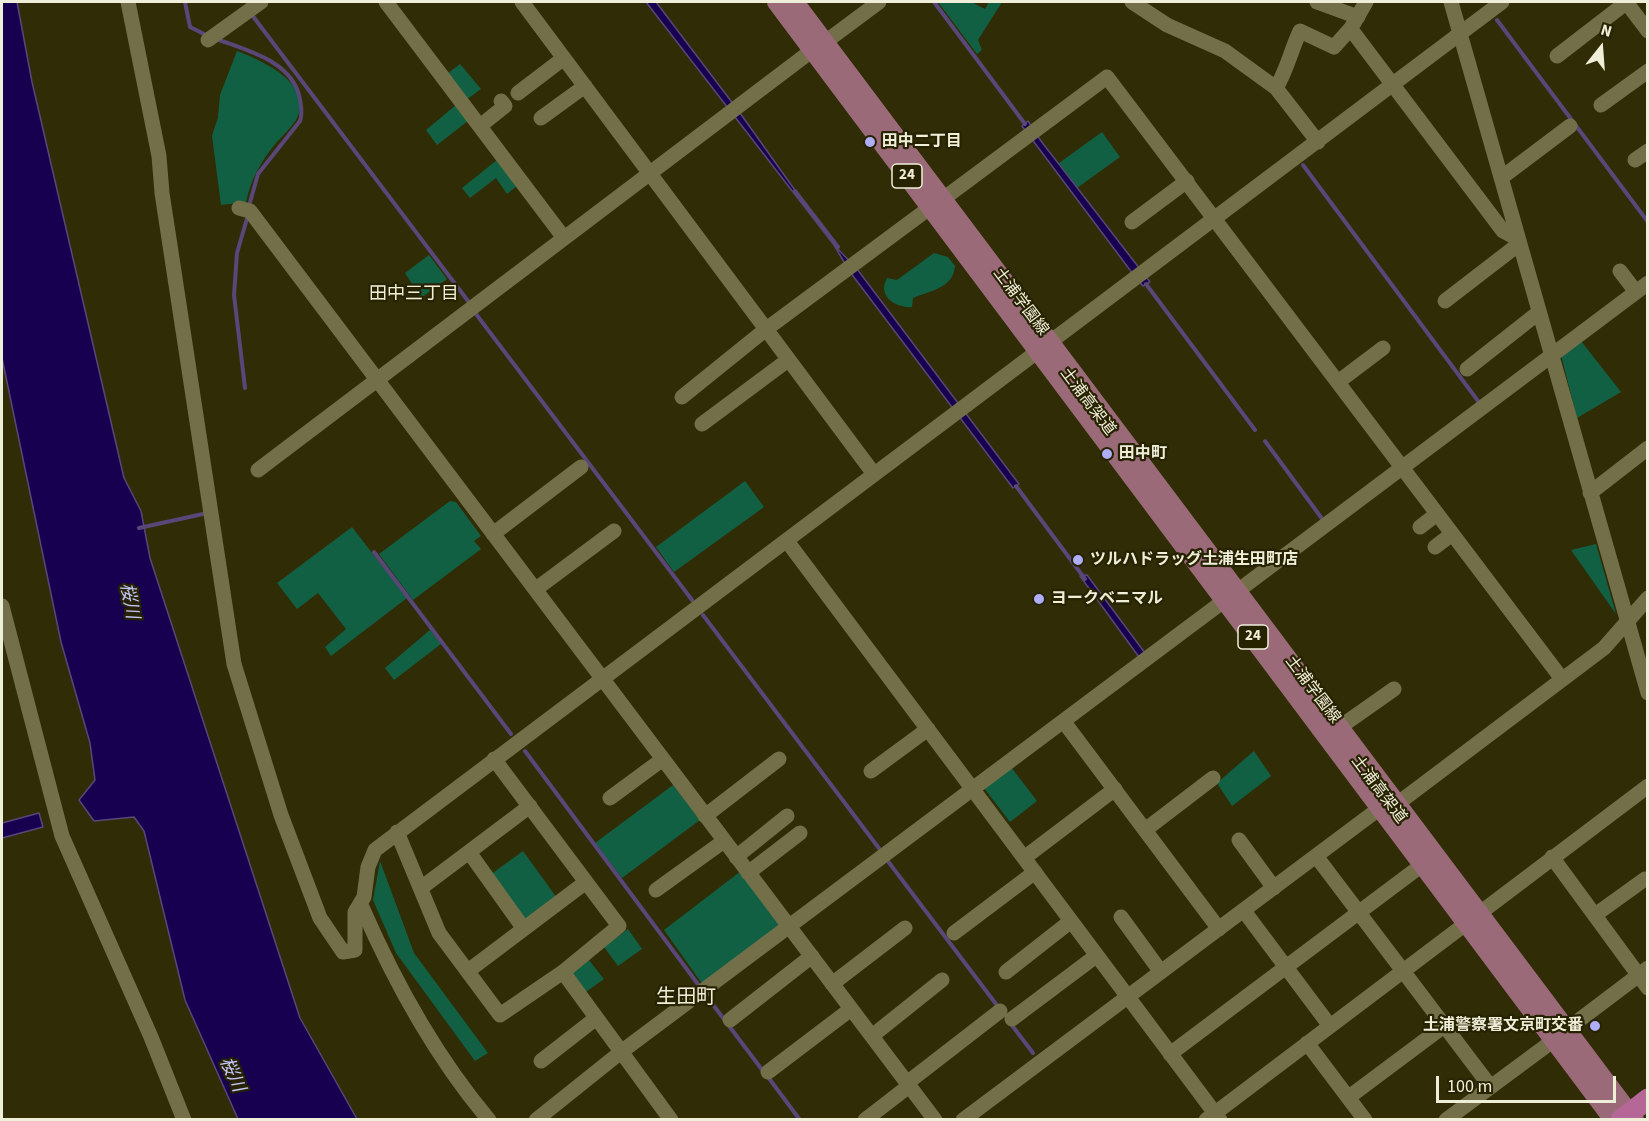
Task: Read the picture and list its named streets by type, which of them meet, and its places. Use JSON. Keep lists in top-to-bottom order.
{
  "streets": {
    "main road": ["24", "土浦学園線", "土浦高架道"]
  },
  "crossings": [
    ["土浦学園線", "土浦高架道"]
  ],
  "districts": ["田中三丁目", "生田町"],
  "water": ["桜川"],
  "places": [
    "田中二丁目",
    "田中町",
    "ツルハドラッグ土浦生田町店",
    "ヨークベニマル",
    "土浦警察署文京町交番"
  ],
  "scale_bar": "100 m",
  "north": "top"
}
